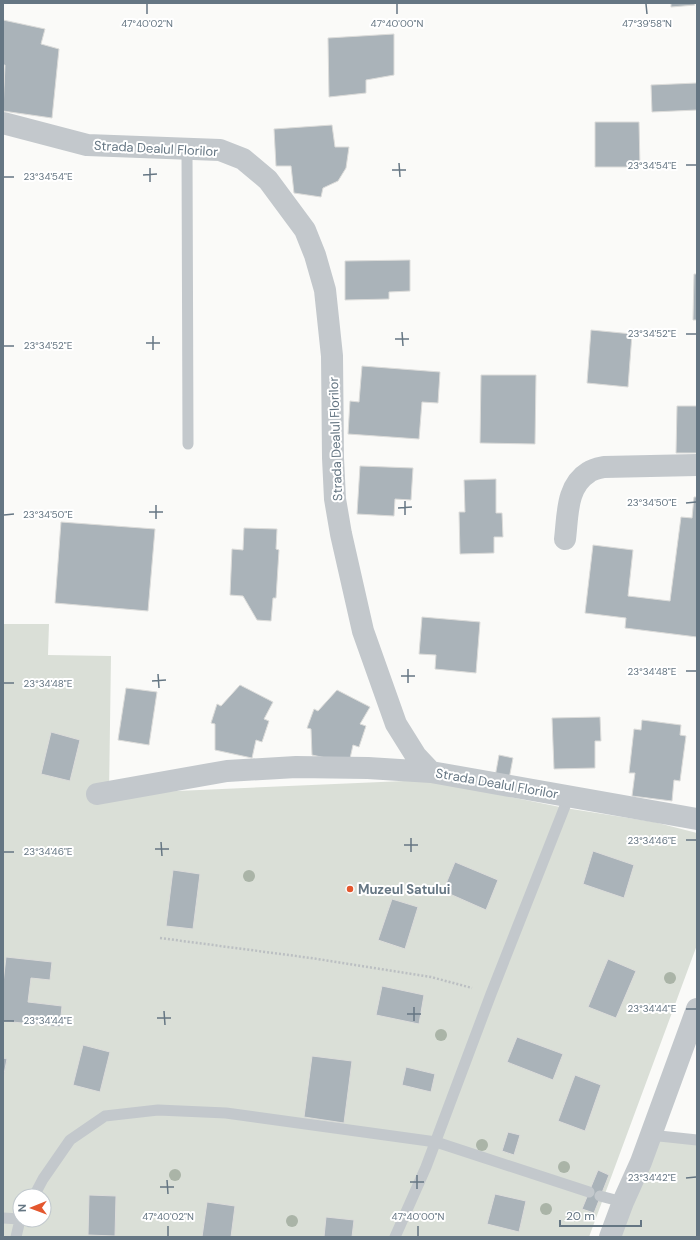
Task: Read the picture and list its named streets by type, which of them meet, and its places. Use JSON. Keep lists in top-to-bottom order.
{
  "streets": {
    "street": ["Strada Dealul Florilor"]
  },
  "places": ["Muzeul Satului"],
  "scale_bar": "20 m",
  "north": "left",
  "coordinates": [
    "47°40'02\"N",
    "47°40'00\"N",
    "47°39'58\"N",
    "23°34'54\"E",
    "23°34'52\"E",
    "23°34'50\"E",
    "23°34'48\"E",
    "23°34'46\"E",
    "23°34'44\"E",
    "23°34'42\"E"
  ]
}
